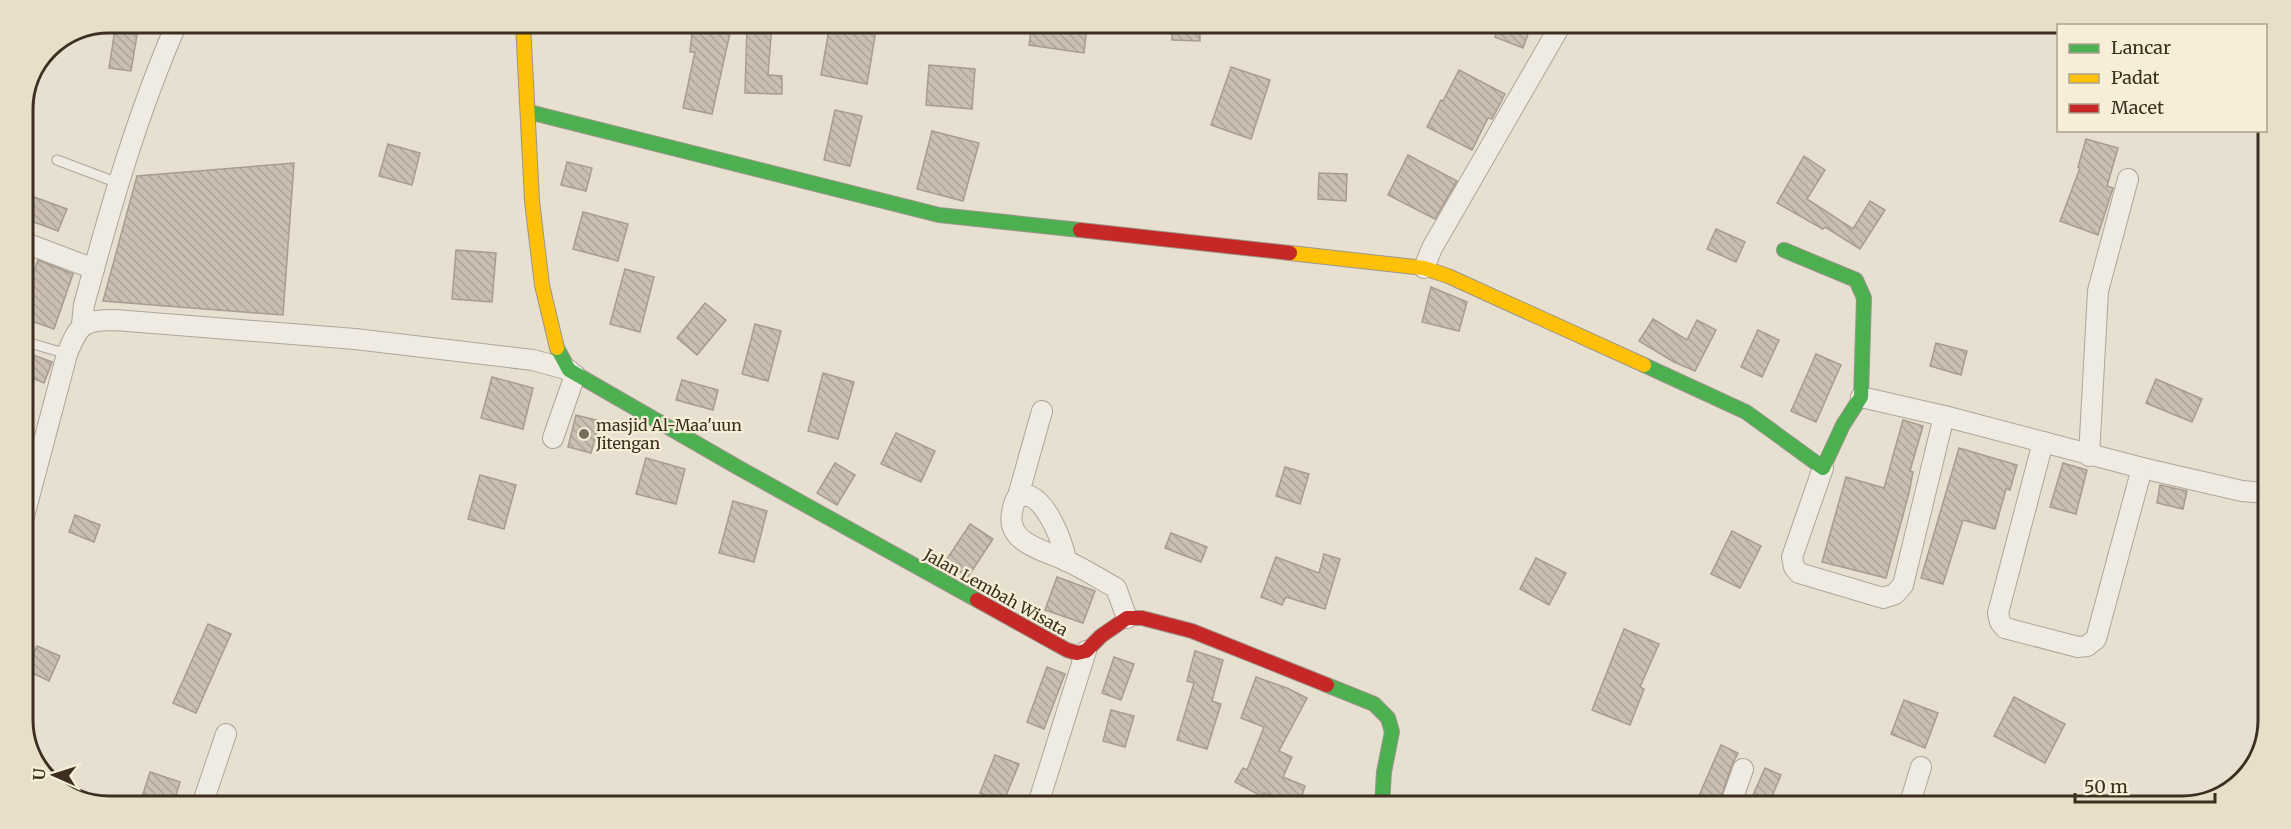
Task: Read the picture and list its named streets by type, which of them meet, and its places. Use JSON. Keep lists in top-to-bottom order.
{
  "streets": {
    "street": ["Jalan Lembah Wisata"]
  },
  "places": ["masjid Al-Maa'uun Jitengan"],
  "legend": ["Lancar", "Padat", "Macet"],
  "scale_bar": "50 m",
  "north": "left"
}
